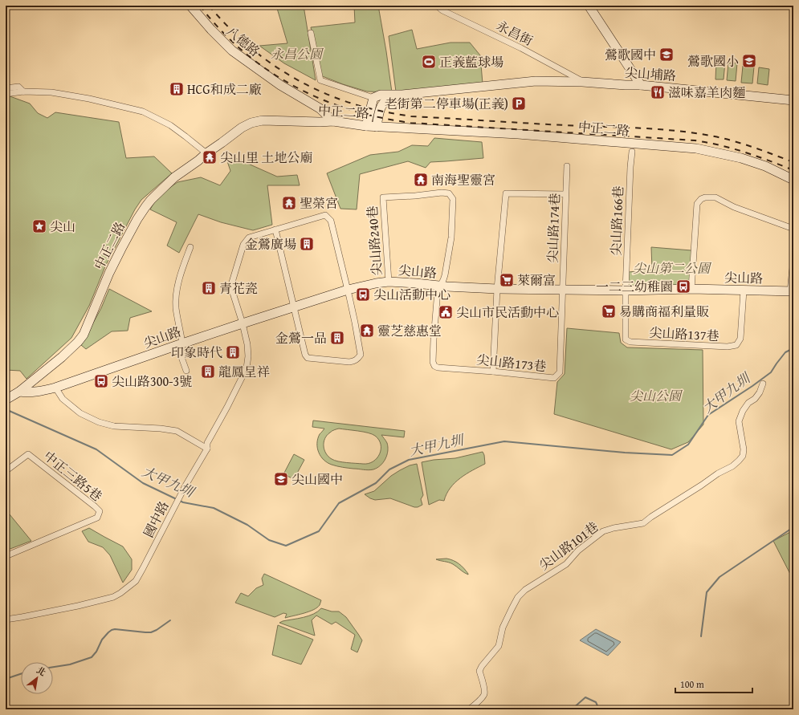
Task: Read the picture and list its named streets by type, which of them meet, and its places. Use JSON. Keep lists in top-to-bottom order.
{
  "streets": {
    "street": [
      "永昌街",
      "八德路",
      "尖山埔路",
      "中正二路",
      "尖山路166巷",
      "尖山路174巷",
      "尖山路240巷",
      "尖山路",
      "尖山路137巷",
      "尖山路173巷",
      "中正三路5巷",
      "國中路",
      "尖山路101巷"
    ]
  },
  "crossings": [
    ["永昌街", "尖山埔路"],
    ["八德路", "中正二路"],
    ["中正二路", "尖山路"],
    ["尖山路166巷", "尖山路"],
    ["尖山路166巷", "尖山路137巷"],
    ["尖山路174巷", "尖山路"],
    ["尖山路174巷", "尖山路173巷"],
    ["尖山路240巷", "尖山路"],
    ["尖山路240巷", "尖山路173巷"],
    ["尖山路", "尖山路137巷"],
    ["尖山路", "尖山路173巷"],
    ["尖山路", "國中路"]
  ],
  "water": ["大甲九圳"],
  "parks": ["永昌公園", "尖山第二公園", "尖山公園"],
  "places": {
    "school or university": ["鶯歌國中", "鶯歌國小", "尖山國中"],
    "sports": ["正義藍球場"],
    "building": [
      "HCG和成二廠",
      "金鶯廣場",
      "青花瓷",
      "金鶯一品",
      "印象時代",
      "龍鳳呈祥"
    ],
    "restaurant": ["滋味嘉羊肉麵"],
    "parking": ["老街第二停車場(正義)"],
    "temple": [
      "尖山里 土地公廟",
      "南海聖靈宮",
      "聖榮宮",
      "靈芝慈惠堂"
    ],
    "place": ["尖山"],
    "supermarket": ["萊爾富", "易購商福利量販"],
    "bus stop": ["一二三幼稚園", "尖山活動中心", "尖山路300-3號"],
    "public building": ["尖山市民活動中心"]
  },
  "scale_bar": "100 m",
  "north": "top right"
}
